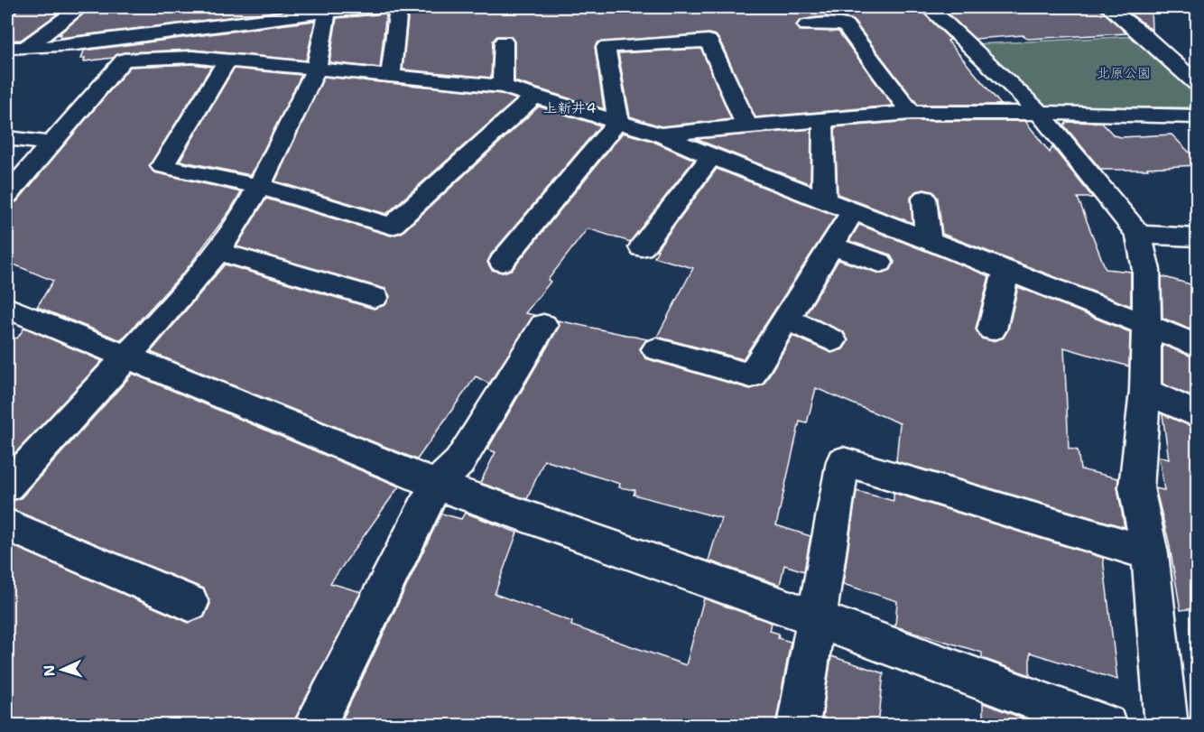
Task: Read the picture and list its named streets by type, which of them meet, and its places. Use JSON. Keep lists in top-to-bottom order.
{
  "districts": ["上新井4"],
  "parks": ["北原公園"],
  "north": "left"
}
